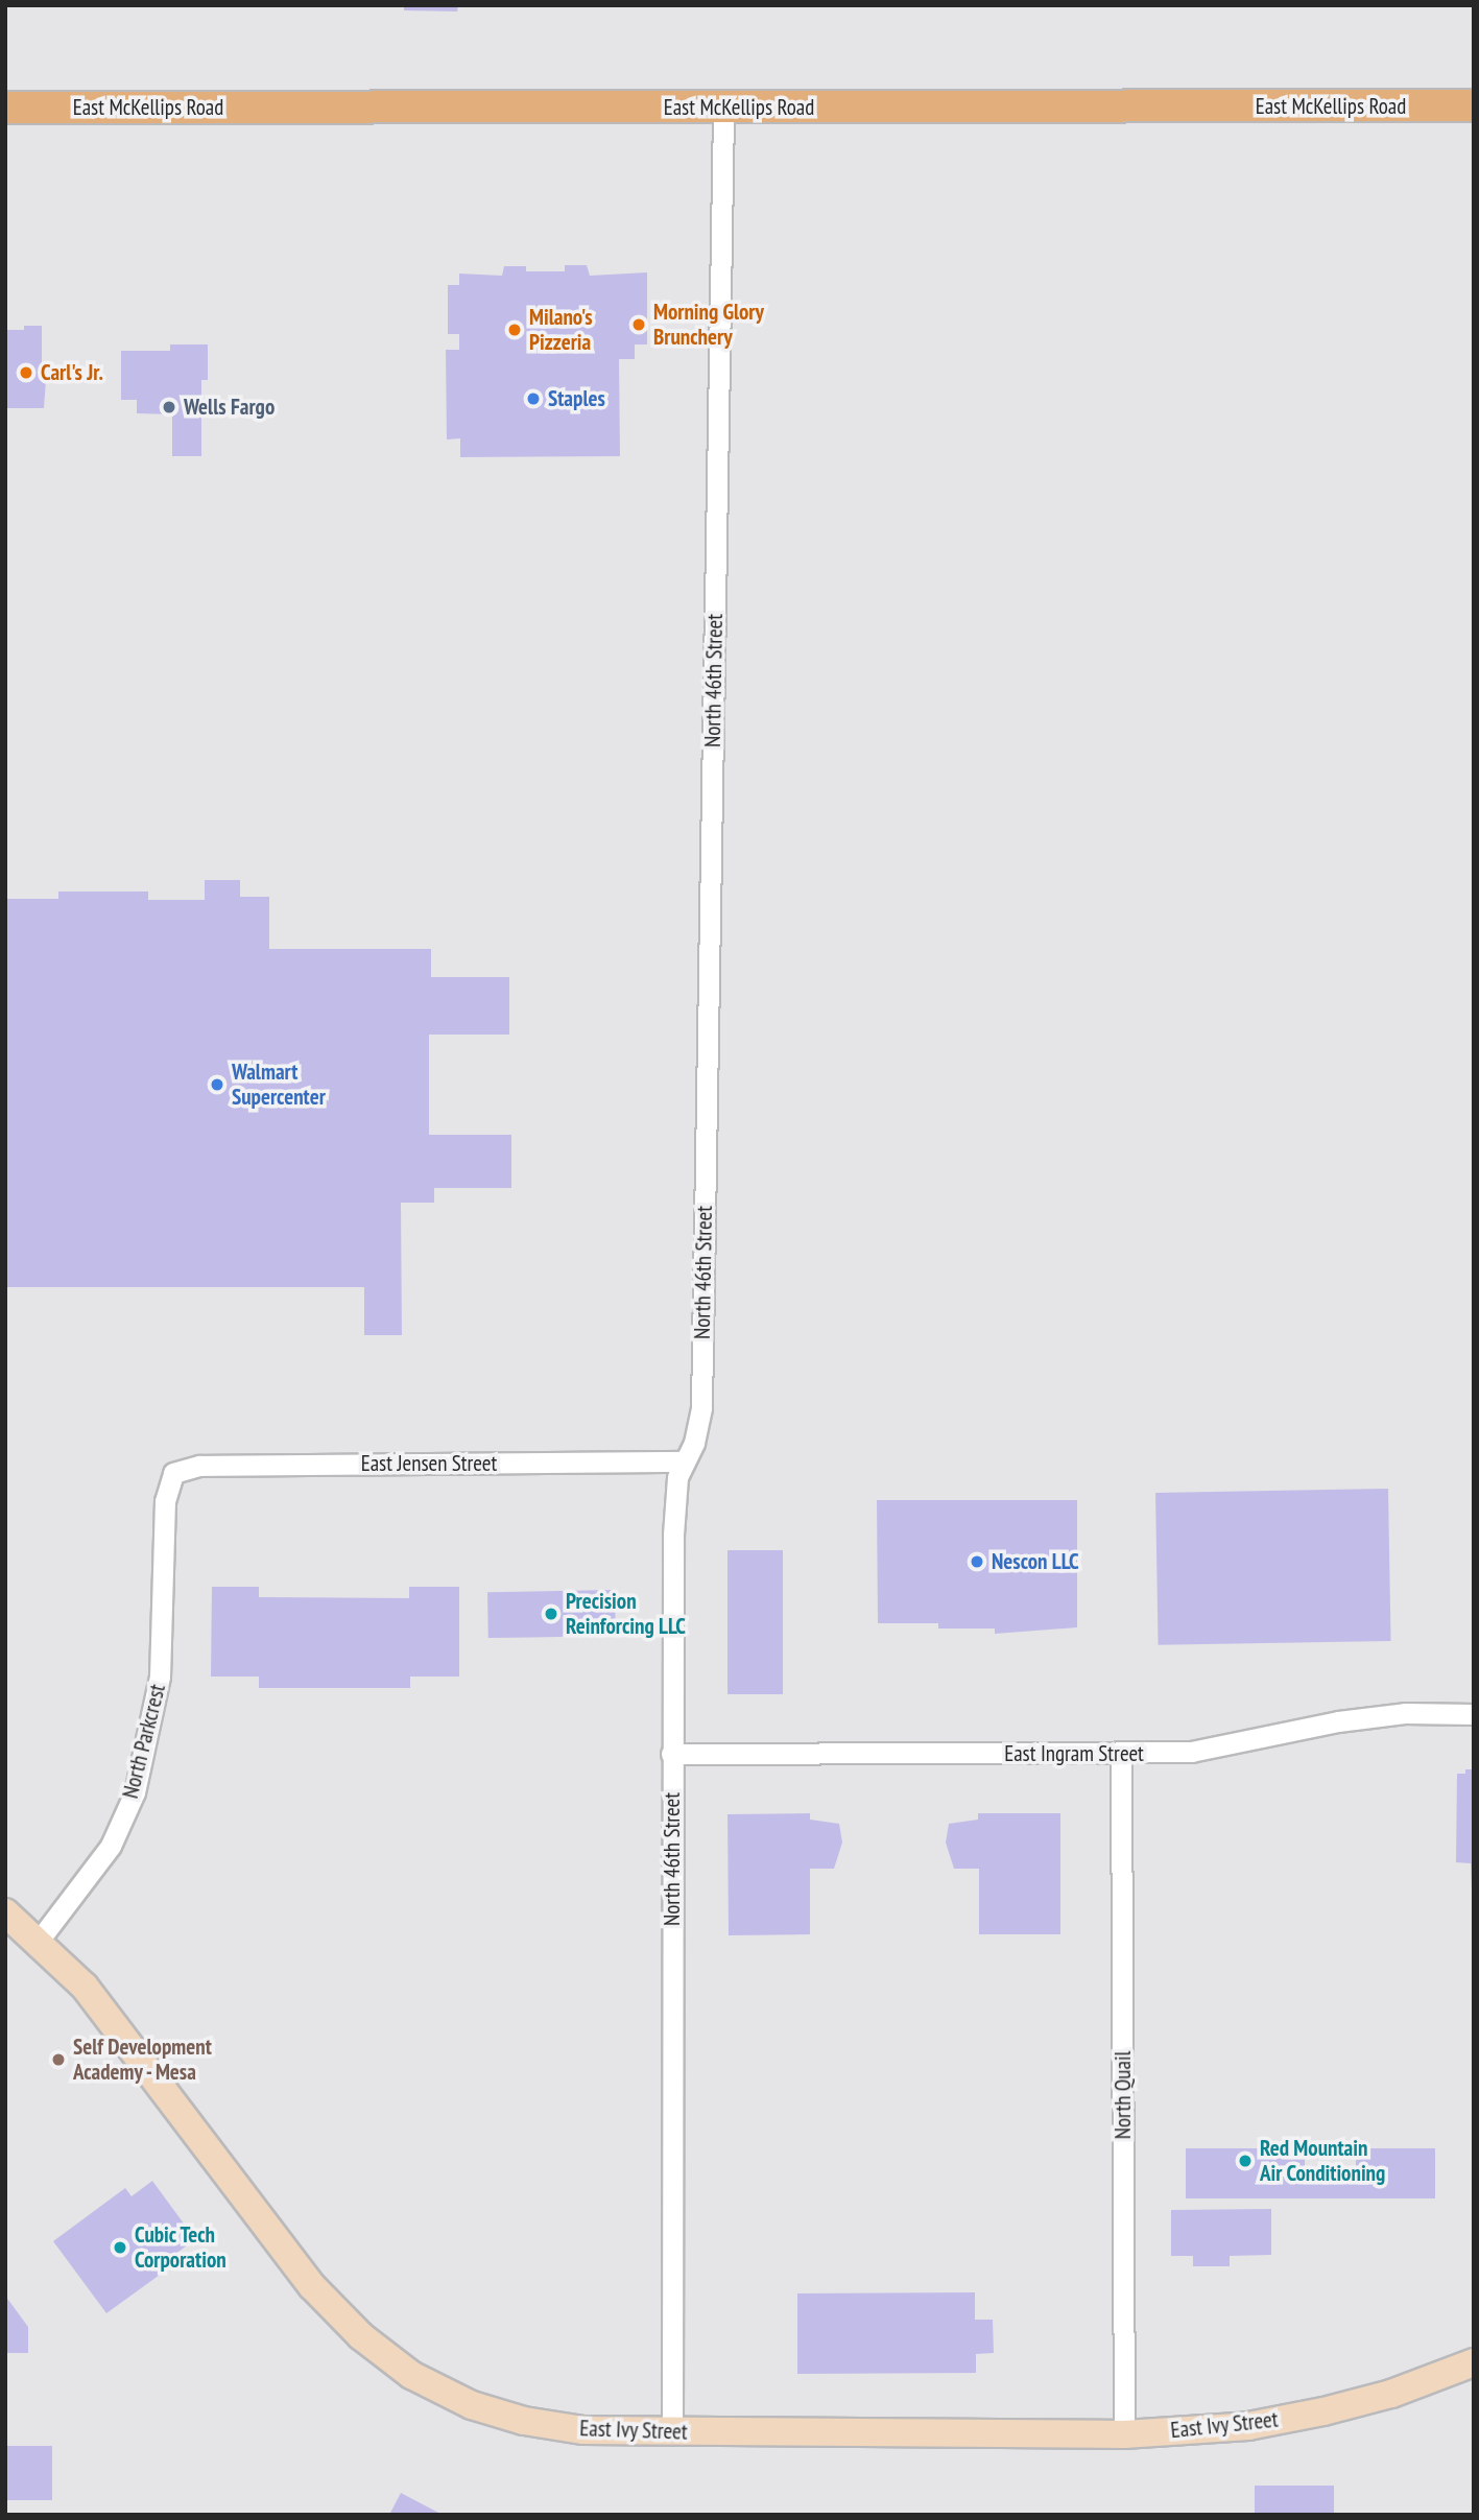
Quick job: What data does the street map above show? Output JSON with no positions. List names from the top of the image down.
{
  "streets": {
    "main road": ["East McKellips Road"],
    "street": [
      "North 46th Street",
      "East Jensen Street",
      "North Parkcrest",
      "East Ingram Street",
      "North Quail",
      "East Ivy Street"
    ]
  },
  "crossings": [
    ["East McKellips Road", "North 46th Street"],
    ["North 46th Street", "East Jensen Street"],
    ["North 46th Street", "East Ingram Street"],
    ["North 46th Street", "East Ivy Street"],
    ["East Jensen Street", "North Parkcrest"],
    ["North Parkcrest", "East Ivy Street"],
    ["East Ingram Street", "North Quail"],
    ["North Quail", "East Ivy Street"]
  ],
  "places": [
    "Morning Glory Brunchery",
    "Milano's Pizzeria",
    "Carl's Jr.",
    "Staples",
    "Wells Fargo",
    "Walmart Supercenter",
    "Nescon LLC",
    "Precision Reinforcing LLC",
    "Self Development Academy - Mesa",
    "Red Mountain Air Conditioning",
    "Cubic Tech Corporation"
  ]
}
